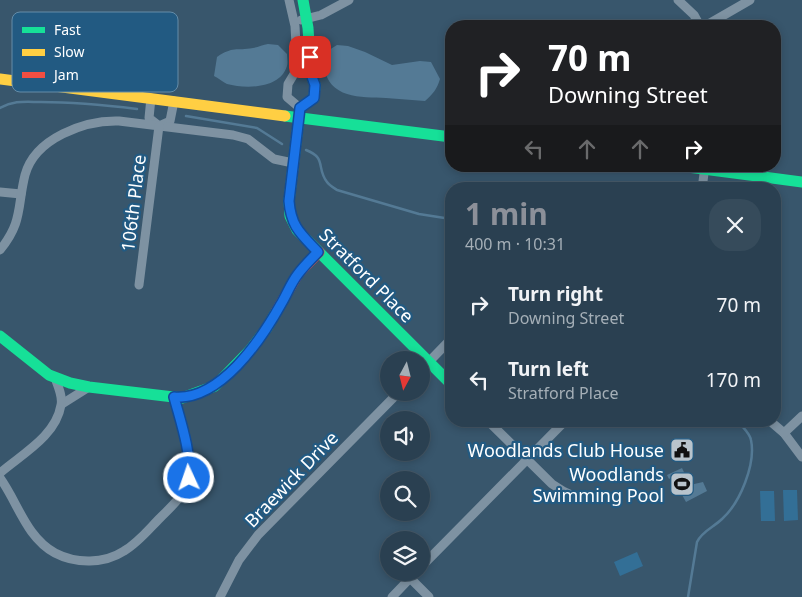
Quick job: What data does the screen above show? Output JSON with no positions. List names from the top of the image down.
{
  "streets": {
    "street": ["106th Place", "Stratford Place", "Braewick Drive"]
  },
  "places": {
    "public building": ["Woodlands Club House"],
    "sports": ["Woodlands Swimming Pool"]
  },
  "legend": ["Fast", "Slow", "Jam"],
  "north": "bottom",
  "page": {
    "turn": ["70 m", "Downing Street"],
    "heading": ["1 min", "400 m · 10:31"],
    "list": [
      {
        "name": "Turn right",
        "note": "Downing Street",
        "value": "70 m"
      },
      {
        "name": "Turn left",
        "note": "Stratford Place",
        "value": "170 m"
      }
    ]
  }
}
